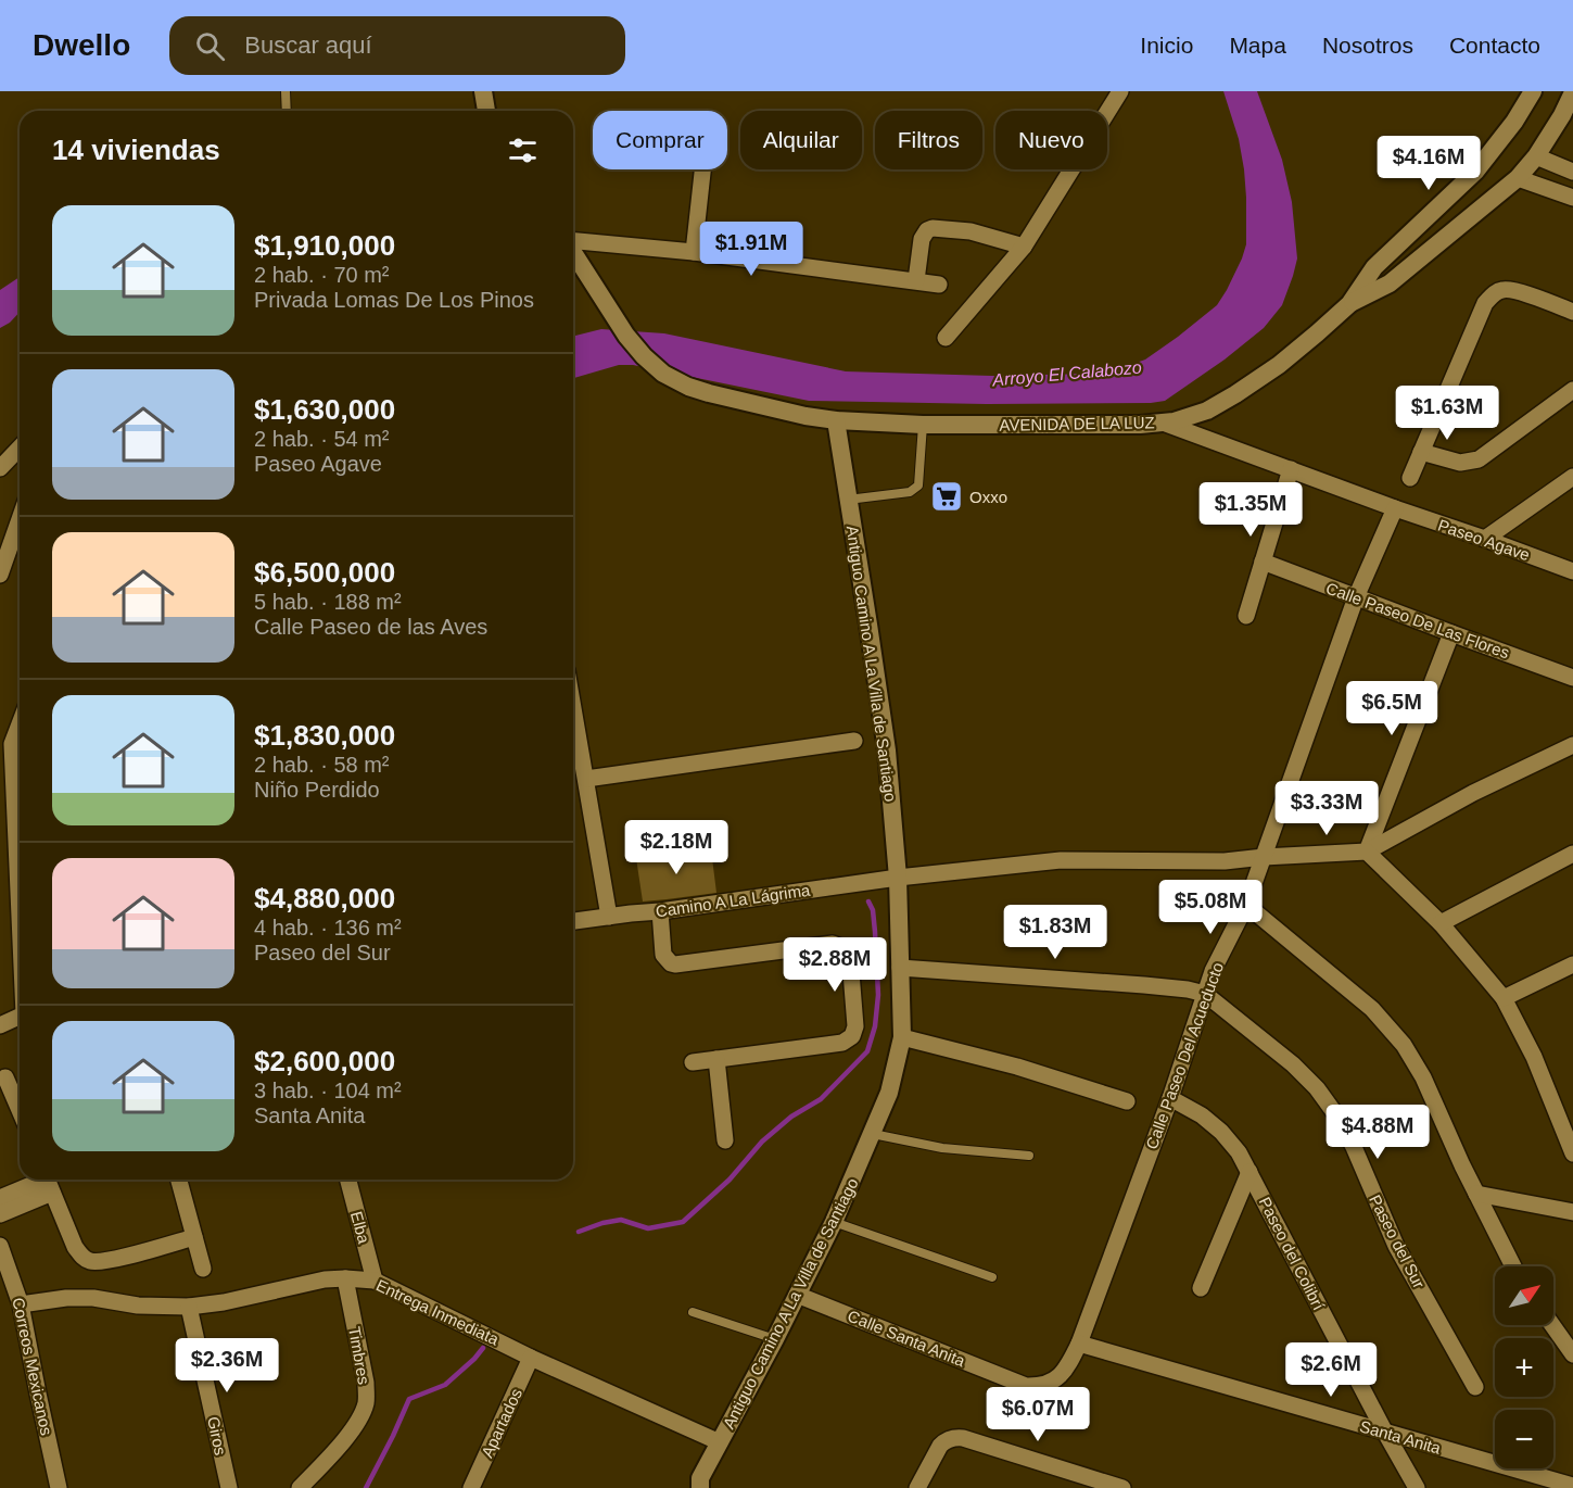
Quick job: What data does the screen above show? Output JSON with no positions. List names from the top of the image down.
{
  "streets": {
    "street": [
      "AVENIDA DE LA LUZ",
      "Paseo Agave",
      "Calle Paseo De Las Flores",
      "Antiguo Camino A La Villa de Santiago",
      "Camino A La Lágrima",
      "Calle Paseo Del Acueducto",
      "Elba",
      "Paseo del Sur",
      "Paseo del Colibrí",
      "Entrega Inmediata",
      "Calle Santa Anita",
      "Timbres",
      "Correos Mexicanos",
      "Apartados",
      "Giros",
      "Santa Anita"
    ]
  },
  "crossings": [
    ["AVENIDA DE LA LUZ", "Paseo Agave"],
    ["AVENIDA DE LA LUZ", "Antiguo Camino A La Villa de Santiago"],
    ["Paseo Agave", "Calle Paseo Del Acueducto"],
    ["Calle Paseo De Las Flores", "Calle Paseo Del Acueducto"],
    ["Antiguo Camino A La Villa de Santiago", "Camino A La Lágrima"],
    ["Antiguo Camino A La Villa de Santiago", "Entrega Inmediata"],
    ["Antiguo Camino A La Villa de Santiago", "Calle Santa Anita"],
    ["Camino A La Lágrima", "Calle Paseo Del Acueducto"],
    ["Calle Paseo Del Acueducto", "Paseo del Sur"],
    ["Calle Paseo Del Acueducto", "Paseo del Colibrí"],
    ["Calle Paseo Del Acueducto", "Calle Santa Anita"],
    ["Calle Paseo Del Acueducto", "Santa Anita"],
    ["Elba", "Entrega Inmediata"],
    ["Paseo del Colibrí", "Santa Anita"],
    ["Entrega Inmediata", "Timbres"],
    ["Entrega Inmediata", "Correos Mexicanos"],
    ["Entrega Inmediata", "Apartados"],
    ["Entrega Inmediata", "Giros"]
  ],
  "water": ["Arroyo El Calabozo"],
  "places": {
    "supermarket": ["Oxxo"]
  },
  "north": "top right",
  "page": {
    "header": "Dwello",
    "search": "Buscar aquí",
    "nav": [
      "Inicio",
      "Mapa",
      "Nosotros",
      "Contacto"
    ],
    "chip": [
      "Comprar",
      "Alquilar",
      "Filtros",
      "Nuevo"
    ],
    "heading": "14 viviendas",
    "price": [
      "$4.16M",
      "$1.91M",
      "$1.63M",
      "$1.35M",
      "$6.5M",
      "$3.33M",
      "$2.18M",
      "$5.08M",
      "$1.83M",
      "$2.88M",
      "$4.88M",
      "$2.36M",
      "$2.6M",
      "$6.07M"
    ],
    "list": [
      {
        "name": "$1,910,000",
        "note": "2 hab. · 70 m² · Privada Lomas De Los Pinos"
      },
      {
        "name": "$1,630,000",
        "note": "2 hab. · 54 m² · Paseo Agave"
      },
      {
        "name": "$6,500,000",
        "note": "5 hab. · 188 m² · Calle Paseo de las Aves"
      },
      {
        "name": "$1,830,000",
        "note": "2 hab. · 58 m² · Niño Perdido"
      },
      {
        "name": "$4,880,000",
        "note": "4 hab. · 136 m² · Paseo del Sur"
      },
      {
        "name": "$2,600,000",
        "note": "3 hab. · 104 m² · Santa Anita"
      }
    ],
    "map_buttons": ["+", "−"]
  }
}
